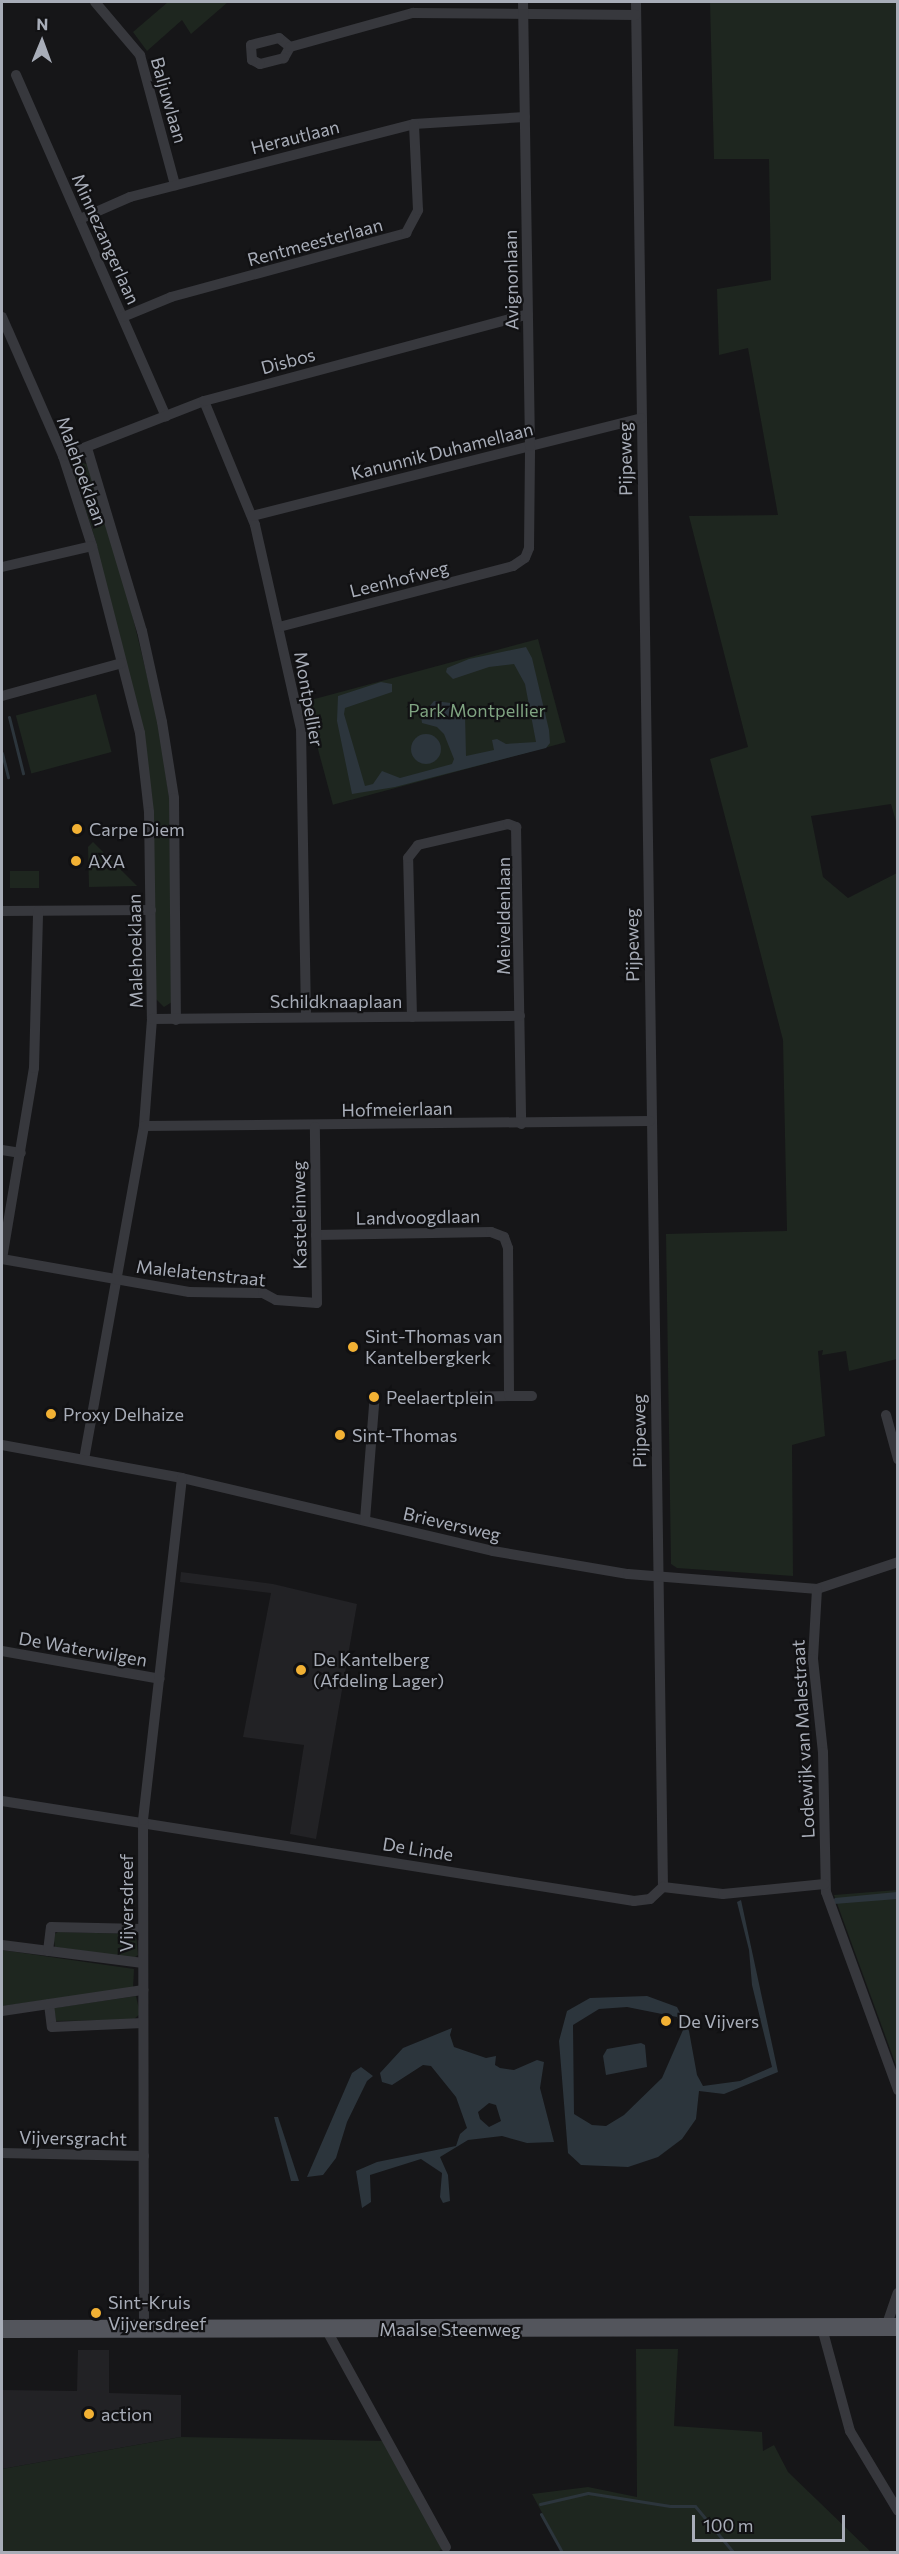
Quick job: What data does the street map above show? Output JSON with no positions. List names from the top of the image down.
{
  "streets": {
    "main road": ["Maalse Steenweg"],
    "street": [
      "Baljuwlaan",
      "Herautlaan",
      "Minnezangerlaan",
      "Rentmeesterlaan",
      "Avignonlaan",
      "Disbos",
      "Kanunnik Duhamellaan",
      "Pijpeweg",
      "Malehoeklaan",
      "Leenhofweg",
      "Montpellier",
      "Meiveldenlaan",
      "Schildknaaplaan",
      "Hofmeierlaan",
      "Kasteleinweg",
      "Landvoogdlaan",
      "Malelatenstraat",
      "Brieversweg",
      "De Waterwilgen",
      "Lodewijk van Malestraat",
      "De Linde",
      "Vijversdreef",
      "Vijversgracht"
    ]
  },
  "crossings": [
    ["Baljuwlaan", "Herautlaan"],
    ["Herautlaan", "Minnezangerlaan"],
    ["Herautlaan", "Rentmeesterlaan"],
    ["Herautlaan", "Avignonlaan"],
    ["Minnezangerlaan", "Rentmeesterlaan"],
    ["Minnezangerlaan", "Disbos"],
    ["Avignonlaan", "Disbos"],
    ["Avignonlaan", "Kanunnik Duhamellaan"],
    ["Avignonlaan", "Leenhofweg"],
    ["Disbos", "Malehoeklaan"],
    ["Disbos", "Montpellier"],
    ["Kanunnik Duhamellaan", "Pijpeweg"],
    ["Kanunnik Duhamellaan", "Montpellier"],
    ["Pijpeweg", "Hofmeierlaan"],
    ["Pijpeweg", "Brieversweg"],
    ["Pijpeweg", "De Linde"],
    ["Malehoeklaan", "Schildknaaplaan"],
    ["Malehoeklaan", "Hofmeierlaan"],
    ["Malehoeklaan", "Malelatenstraat"],
    ["Malehoeklaan", "Brieversweg"],
    ["Leenhofweg", "Montpellier"],
    ["Montpellier", "Schildknaaplaan"],
    ["Meiveldenlaan", "Schildknaaplaan"],
    ["Meiveldenlaan", "Hofmeierlaan"],
    ["Hofmeierlaan", "Kasteleinweg"],
    ["Kasteleinweg", "Landvoogdlaan"],
    ["Kasteleinweg", "Malelatenstraat"],
    ["Brieversweg", "Lodewijk van Malestraat"],
    ["Brieversweg", "Vijversdreef"],
    ["De Waterwilgen", "Vijversdreef"],
    ["De Linde", "Vijversdreef"],
    ["Vijversdreef", "Vijversgracht"],
    ["Vijversdreef", "Maalse Steenweg"]
  ],
  "parks": ["Park Montpellier"],
  "places": [
    "Carpe Diem",
    "AXA",
    "Sint-Thomas van Kantelbergkerk",
    "Peelaertplein",
    "Proxy Delhaize",
    "Sint-Thomas",
    "De Kantelberg (Afdeling Lager)",
    "De Vijvers",
    "Sint-Kruis Vijversdreef",
    "action"
  ],
  "scale_bar": "100 m",
  "north": "top"
}
